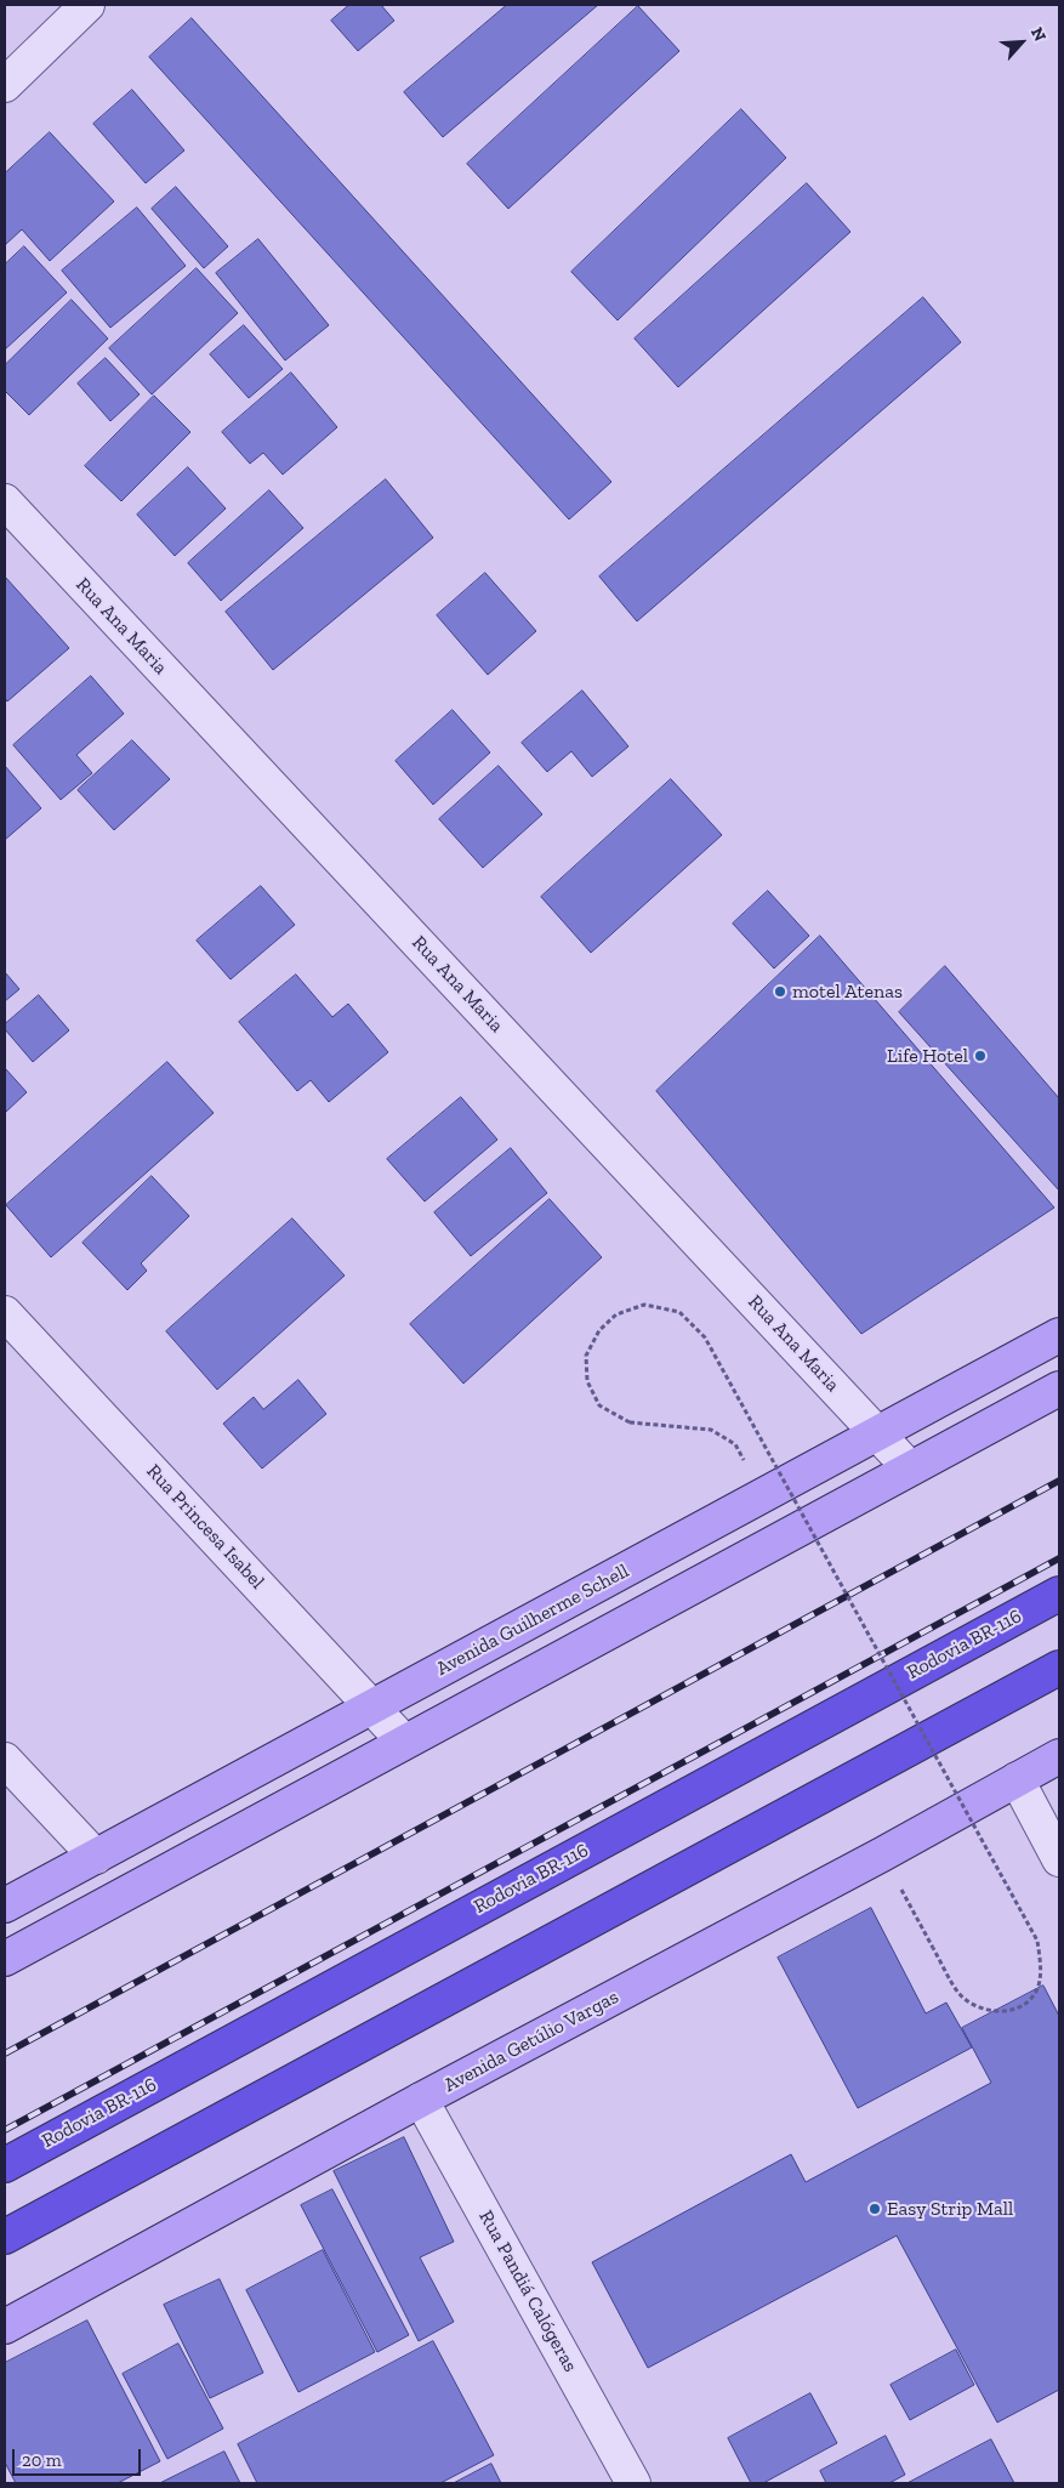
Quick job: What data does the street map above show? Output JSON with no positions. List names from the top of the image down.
{
  "streets": {
    "highway": ["Rodovia BR-116"],
    "main road": ["Avenida Guilherme Schell", "Avenida Getúlio Vargas"],
    "street": ["Rua Ana Maria", "Rua Princesa Isabel", "Rua Pandiá Calógeras"]
  },
  "crossings": [
    ["Rua Ana Maria", "Avenida Guilherme Schell"],
    ["Rua Princesa Isabel", "Avenida Guilherme Schell"],
    ["Avenida Getúlio Vargas", "Rua Pandiá Calógeras"]
  ],
  "places": ["motel Atenas", "Life Hotel", "Easy Strip Mall"],
  "scale_bar": "20 m",
  "north": "top right"
}
